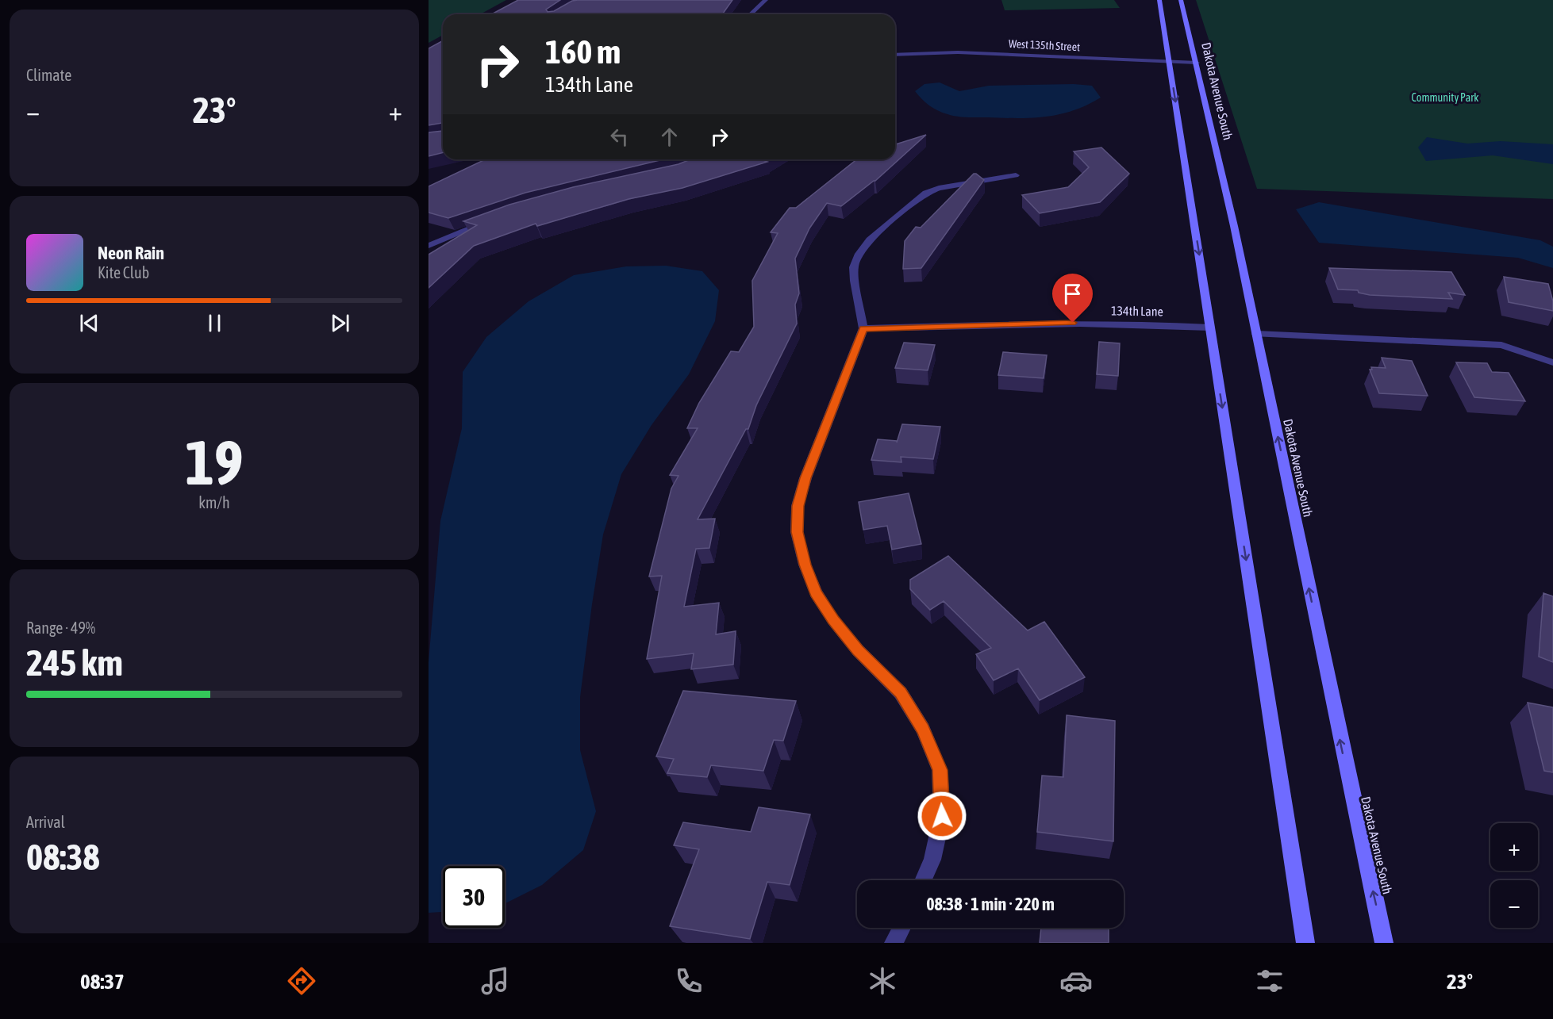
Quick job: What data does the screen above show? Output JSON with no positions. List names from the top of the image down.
{
  "streets": {
    "main road": ["Dakota Avenue South"],
    "street": ["West 135th Street", "134th Lane"]
  },
  "crossings": [
    ["West 135th Street", "Dakota Avenue South"]
  ],
  "parks": ["Community Park"],
  "page": {
    "tile": [
      "Climate",
      ["19", "km/h"],
      ["Range · 49%", "245 km"],
      ["Arrival", "08:38"]
    ],
    "turn": ["160 m", "134th Lane"],
    "heat": ["−", "23°", "+"],
    "song": ["Neon Rain", "Kite Club"],
    "map_buttons": ["+", "−"],
    "limit": "30",
    "trip": "08:38 · 1 min · 220 m",
    "tabs": ["08:37", "23°"]
  }
}
